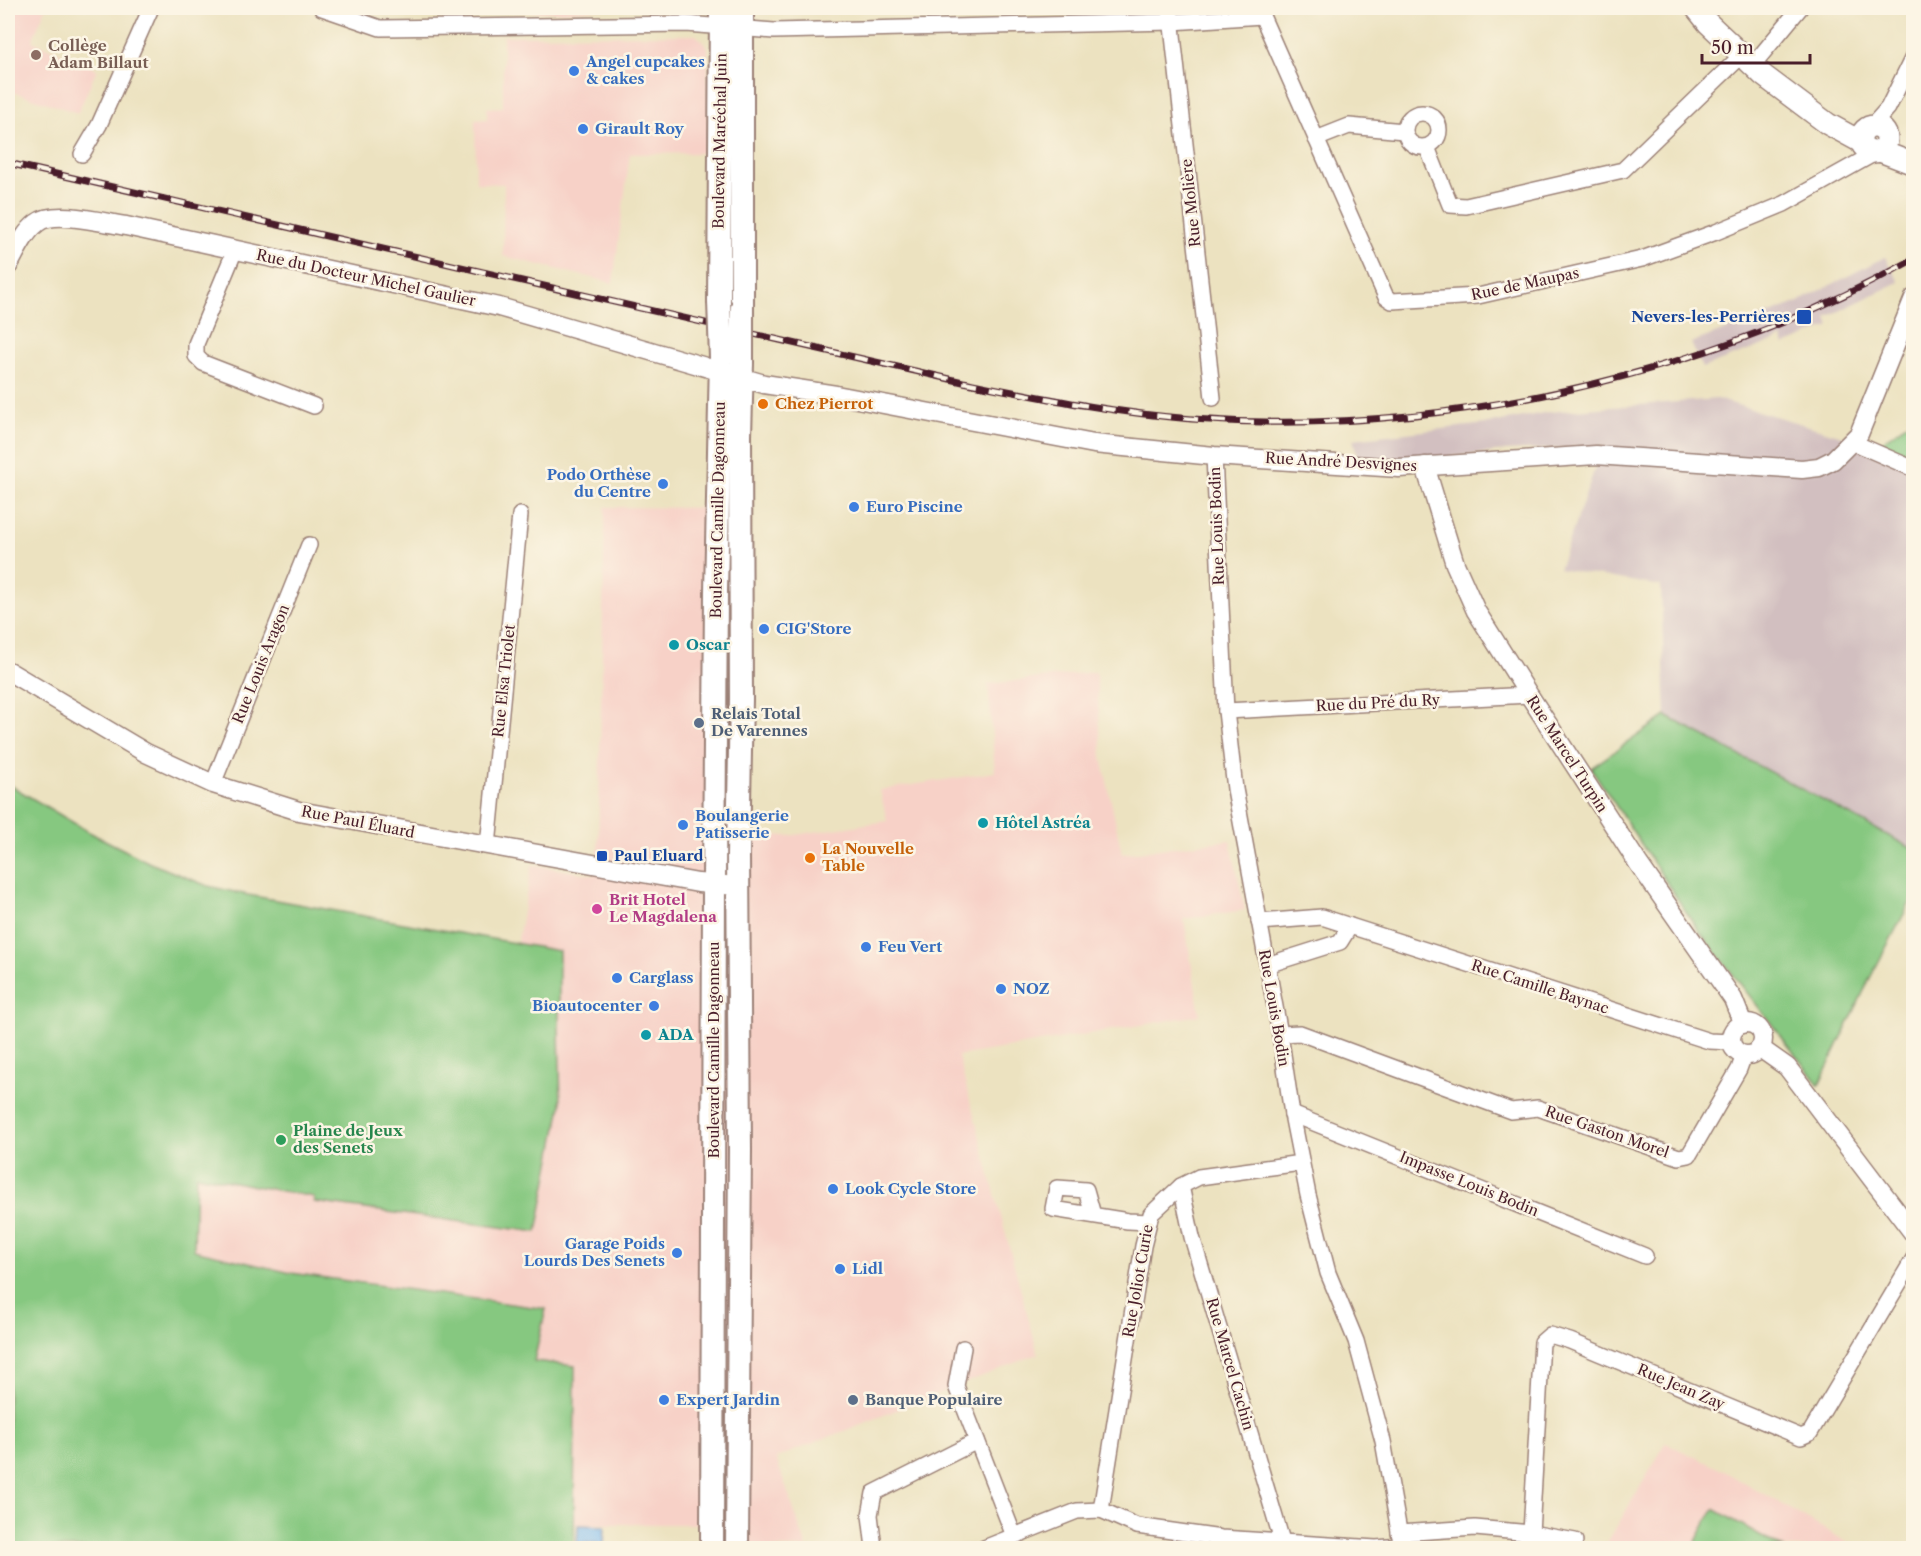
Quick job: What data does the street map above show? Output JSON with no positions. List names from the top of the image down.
{
  "streets": {
    "main road": ["Boulevard Maréchal Juin", "Boulevard Camille Dagonneau"],
    "street": [
      "Rue Molière",
      "Rue du Docteur Michel Gaulier",
      "Rue de Maupas",
      "Rue André Desvignes",
      "Rue Louis Bodin",
      "Rue Louis Aragon",
      "Rue Elsa Triolet",
      "Rue du Pré du Ry",
      "Rue Marcel Turpin",
      "Rue Paul Éluard",
      "Rue Camille Baynac",
      "Rue Gaston Morel",
      "Impasse Louis Bodin",
      "Rue Joliot Curie",
      "Rue Marcel Cachin",
      "Rue Jean Zay"
    ]
  },
  "crossings": [
    ["Boulevard Maréchal Juin", "Rue du Docteur Michel Gaulier"],
    ["Boulevard Maréchal Juin", "Rue André Desvignes"],
    ["Boulevard Maréchal Juin", "Boulevard Camille Dagonneau"],
    ["Rue du Docteur Michel Gaulier", "Rue André Desvignes"],
    ["Rue du Docteur Michel Gaulier", "Boulevard Camille Dagonneau"],
    ["Rue André Desvignes", "Boulevard Camille Dagonneau"],
    ["Rue André Desvignes", "Rue Louis Bodin"],
    ["Rue André Desvignes", "Rue Marcel Turpin"],
    ["Boulevard Camille Dagonneau", "Rue Paul Éluard"],
    ["Rue Louis Bodin", "Rue du Pré du Ry"],
    ["Rue Louis Bodin", "Rue Camille Baynac"],
    ["Rue Louis Bodin", "Rue Gaston Morel"],
    ["Rue Louis Bodin", "Impasse Louis Bodin"],
    ["Rue Louis Bodin", "Rue Joliot Curie"],
    ["Rue Louis Aragon", "Rue Paul Éluard"],
    ["Rue Elsa Triolet", "Rue Paul Éluard"],
    ["Rue du Pré du Ry", "Rue Marcel Turpin"],
    ["Rue Marcel Turpin", "Rue Camille Baynac"],
    ["Rue Marcel Turpin", "Rue Gaston Morel"],
    ["Rue Camille Baynac", "Rue Gaston Morel"],
    ["Rue Joliot Curie", "Rue Marcel Cachin"]
  ],
  "places": {
    "other": [
      "Collège Adam Billaut",
      "Angel cupcakes & cakes",
      "Girault Roy",
      "Chez Pierrot",
      "Podo Orthèse du Centre",
      "Euro Piscine",
      "CIG'Store",
      "Oscar",
      "Relais Total De Varennes",
      "Hôtel Astréa",
      "Boulangerie Patisserie",
      "La Nouvelle Table",
      "Brit Hotel Le Magdalena",
      "Feu Vert",
      "Carglass",
      "NOZ",
      "Bioautocenter",
      "ADA",
      "Plaine de Jeux des Senets",
      "Look Cycle Store",
      "Garage Poids Lourds Des Senets",
      "Lidl",
      "Expert Jardin",
      "Banque Populaire"
    ],
    "transit": ["Nevers-les-Perrières", "Paul Eluard"]
  },
  "scale_bar": "50 m"
}
